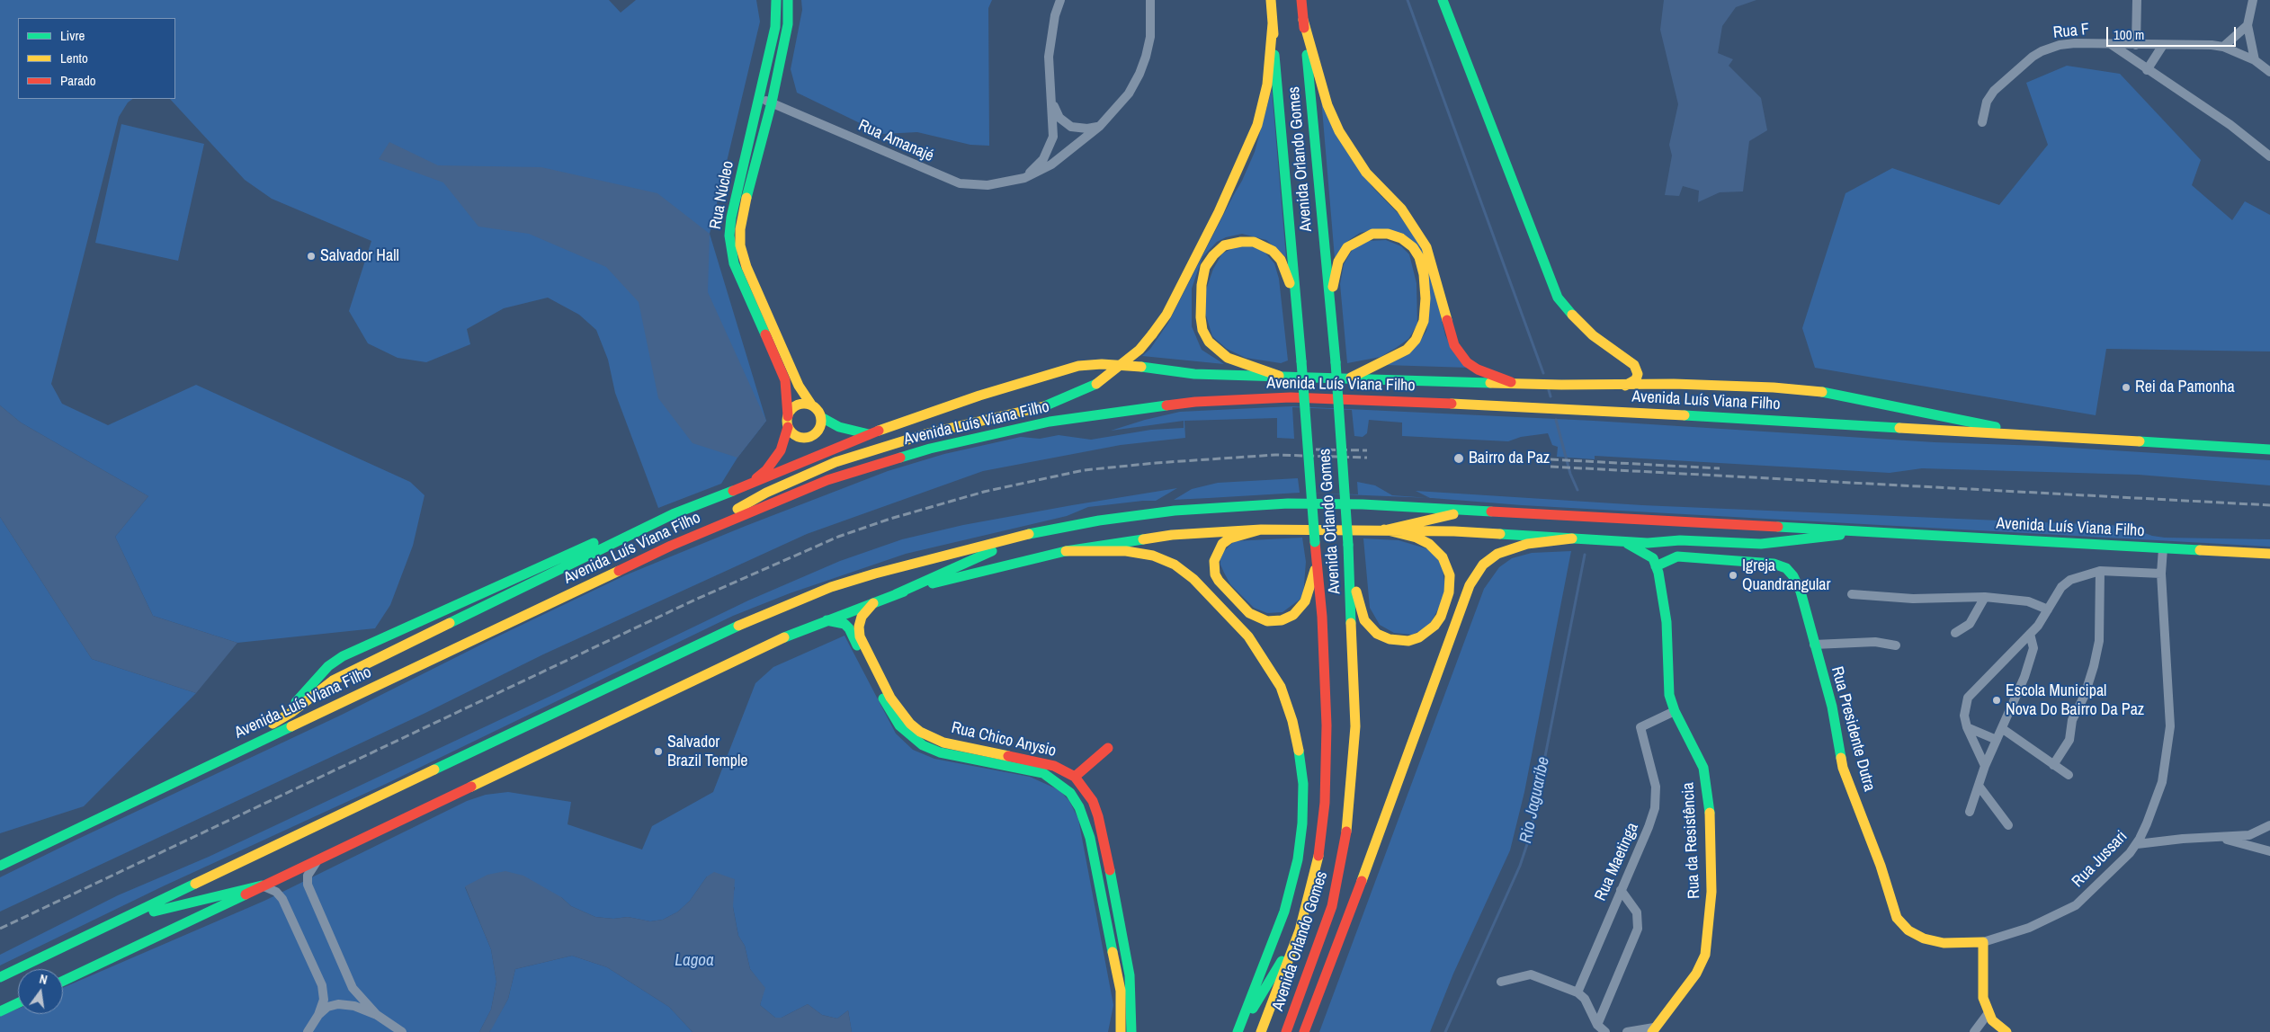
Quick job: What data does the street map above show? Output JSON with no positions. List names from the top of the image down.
{
  "streets": {
    "main road": [
      "Avenida Orlando Gomes",
      "Rua Núcleo",
      "Avenida Luís Viana Filho",
      "Rua Presidente Dutra",
      "Rua Chico Anysio",
      "Rua da Resistência"
    ],
    "street": [
      "Rua F",
      "Rua Amanajé",
      "Rua Jussari",
      "Rua Maetinga"
    ]
  },
  "crossings": [
    ["Rua Amanajé", "Rua Núcleo"],
    ["Avenida Luís Viana Filho", "Rua Chico Anysio"],
    ["Avenida Luís Viana Filho", "Rua Jussari"],
    ["Rua Presidente Dutra", "Rua da Resistência"],
    ["Rua Presidente Dutra", "Rua Jussari"],
    ["Rua da Resistência", "Rua Maetinga"]
  ],
  "water": ["Rio Jaguaribe", "Lagoa"],
  "places": [
    "Salvador Hall",
    "Rei da Pamonha",
    "Bairro da Paz",
    "Igreja Quandrangular",
    "Escola Municipal Nova Do Bairro Da Paz",
    "Salvador Brazil Temple"
  ],
  "legend": ["Livre", "Lento", "Parado"],
  "scale_bar": "100 m",
  "north": "top"
}
